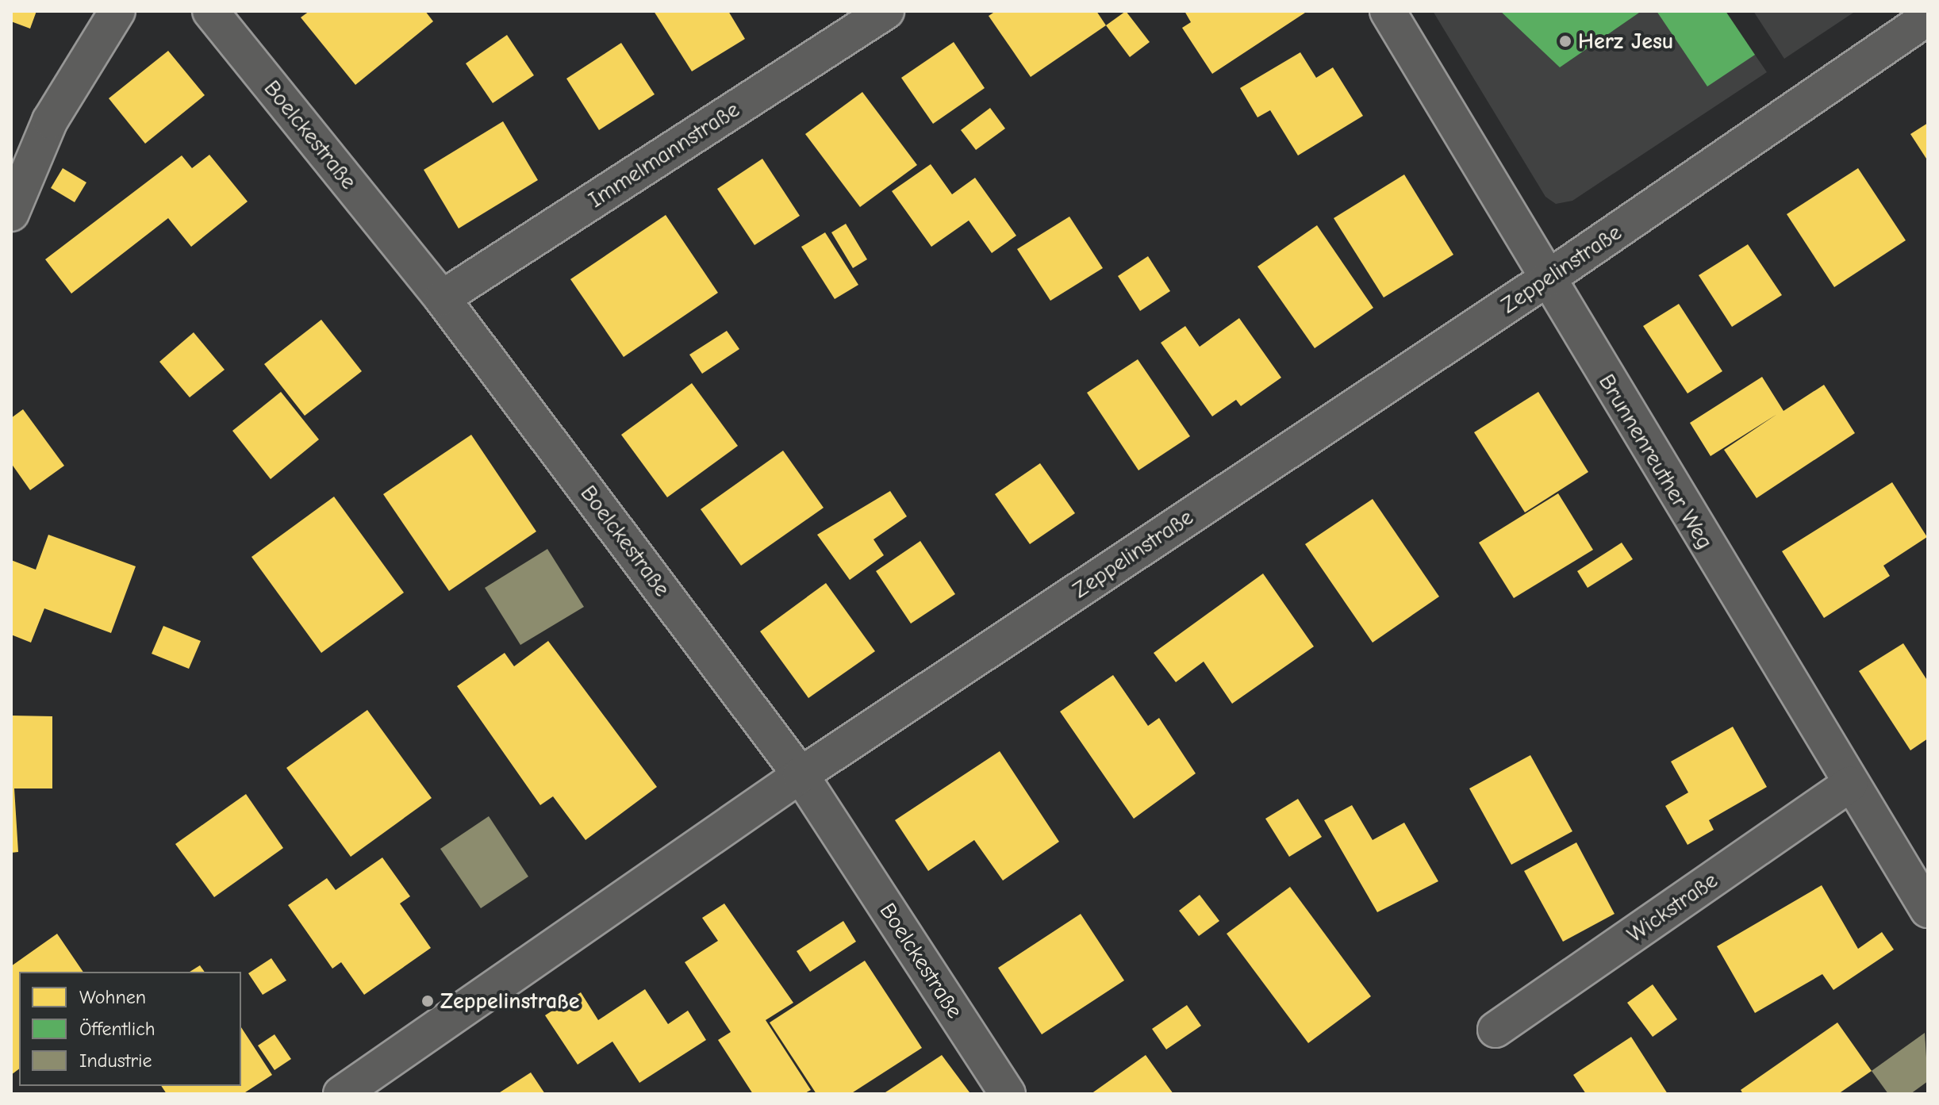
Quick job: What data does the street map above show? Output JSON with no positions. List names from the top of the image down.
{
  "streets": {
    "street": [
      "Boelckestraße",
      "Immelmannstraße",
      "Zeppelinstraße",
      "Brunnenreuther Weg",
      "Wickstraße"
    ]
  },
  "crossings": [
    ["Boelckestraße", "Immelmannstraße"],
    ["Boelckestraße", "Zeppelinstraße"],
    ["Zeppelinstraße", "Brunnenreuther Weg"],
    ["Brunnenreuther Weg", "Wickstraße"]
  ],
  "places": ["Herz Jesu", "Zeppelinstraße"],
  "legend": ["Wohnen", "Öffentlich", "Industrie"]
}
